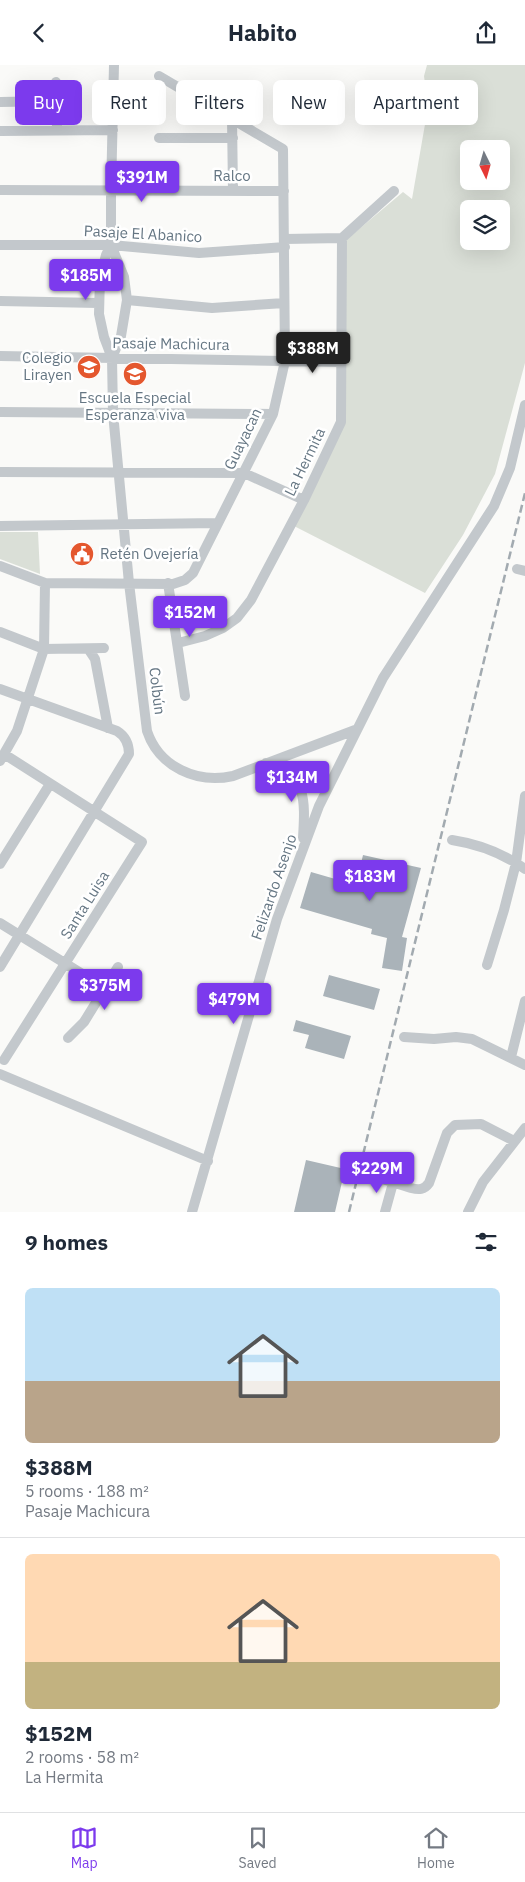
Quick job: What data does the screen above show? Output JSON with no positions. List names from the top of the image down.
{
  "streets": {
    "street": [
      "Ralco",
      "Pasaje El Abanico",
      "Pasaje Machicura",
      "Guayacan",
      "La Hermita",
      "Colbún",
      "Felizardo Asenjo",
      "Santa Luisa"
    ]
  },
  "crossings": [
    ["Ralco", "Guayacan"],
    ["Ralco", "Colbún"],
    ["Pasaje El Abanico", "Guayacan"],
    ["Pasaje El Abanico", "Colbún"],
    ["Pasaje Machicura", "Guayacan"],
    ["Pasaje Machicura", "La Hermita"],
    ["Pasaje Machicura", "Colbún"],
    ["Guayacan", "Colbún"],
    ["Colbún", "Felizardo Asenjo"]
  ],
  "places": {
    "school or university": ["Colegio Lirayen", "Escuela Especial Esperanza viva"],
    "public building": ["Retén Ovejería"]
  },
  "north": "bottom",
  "page": {
    "header": "Habito",
    "chip": [
      "Buy",
      "Rent",
      "Filters",
      "New",
      "Apartment"
    ],
    "price": [
      "$391M",
      "$185M",
      "$388M",
      "$152M",
      "$134M",
      "$183M",
      "$375M",
      "$479M",
      "$229M"
    ],
    "heading": "9 homes",
    "list": [
      {
        "name": "$388M",
        "note": "5 rooms · 188 m² · Pasaje Machicura"
      },
      {
        "name": "$152M",
        "note": "2 rooms · 58 m² · La Hermita"
      }
    ],
    "tabs": ["Map", "Saved", "Home"]
  }
}
